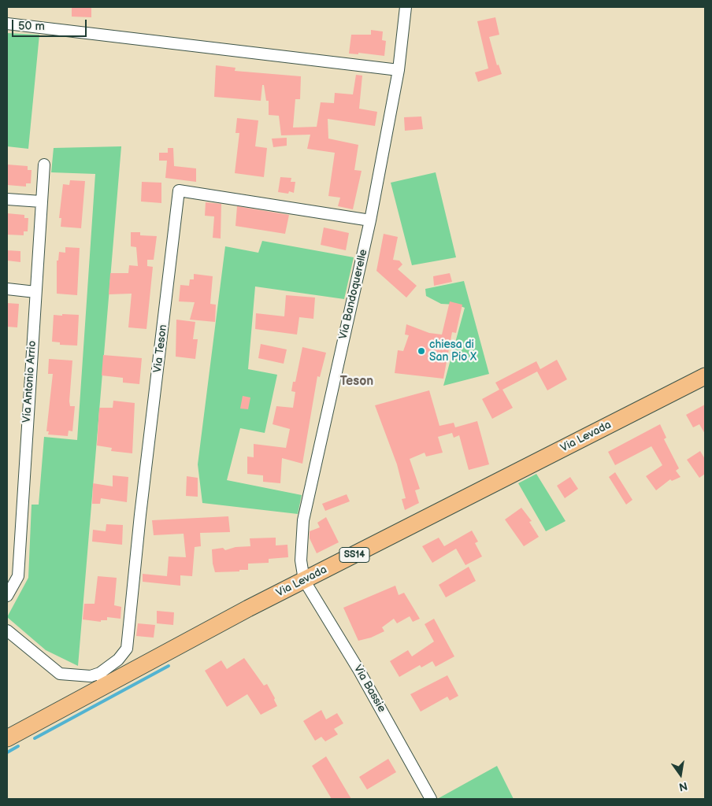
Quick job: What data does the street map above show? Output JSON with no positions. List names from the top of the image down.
{
  "streets": {
    "main road": ["Via Levada", "SS14"],
    "street": [
      "Via Bandoquerelle",
      "Via Teson",
      "Via Antonio Arrio",
      "Via Bassie"
    ]
  },
  "crossings": [
    ["Via Bandoquerelle", "Via Teson"],
    ["Via Bandoquerelle", "Via Levada"],
    ["Via Bandoquerelle", "Via Bassie"],
    ["Via Teson", "Via Levada"],
    ["Via Levada", "Via Bassie"]
  ],
  "districts": ["Teson"],
  "places": ["chiesa di San Pio X"],
  "scale_bar": "50 m",
  "north": "bottom"
}
